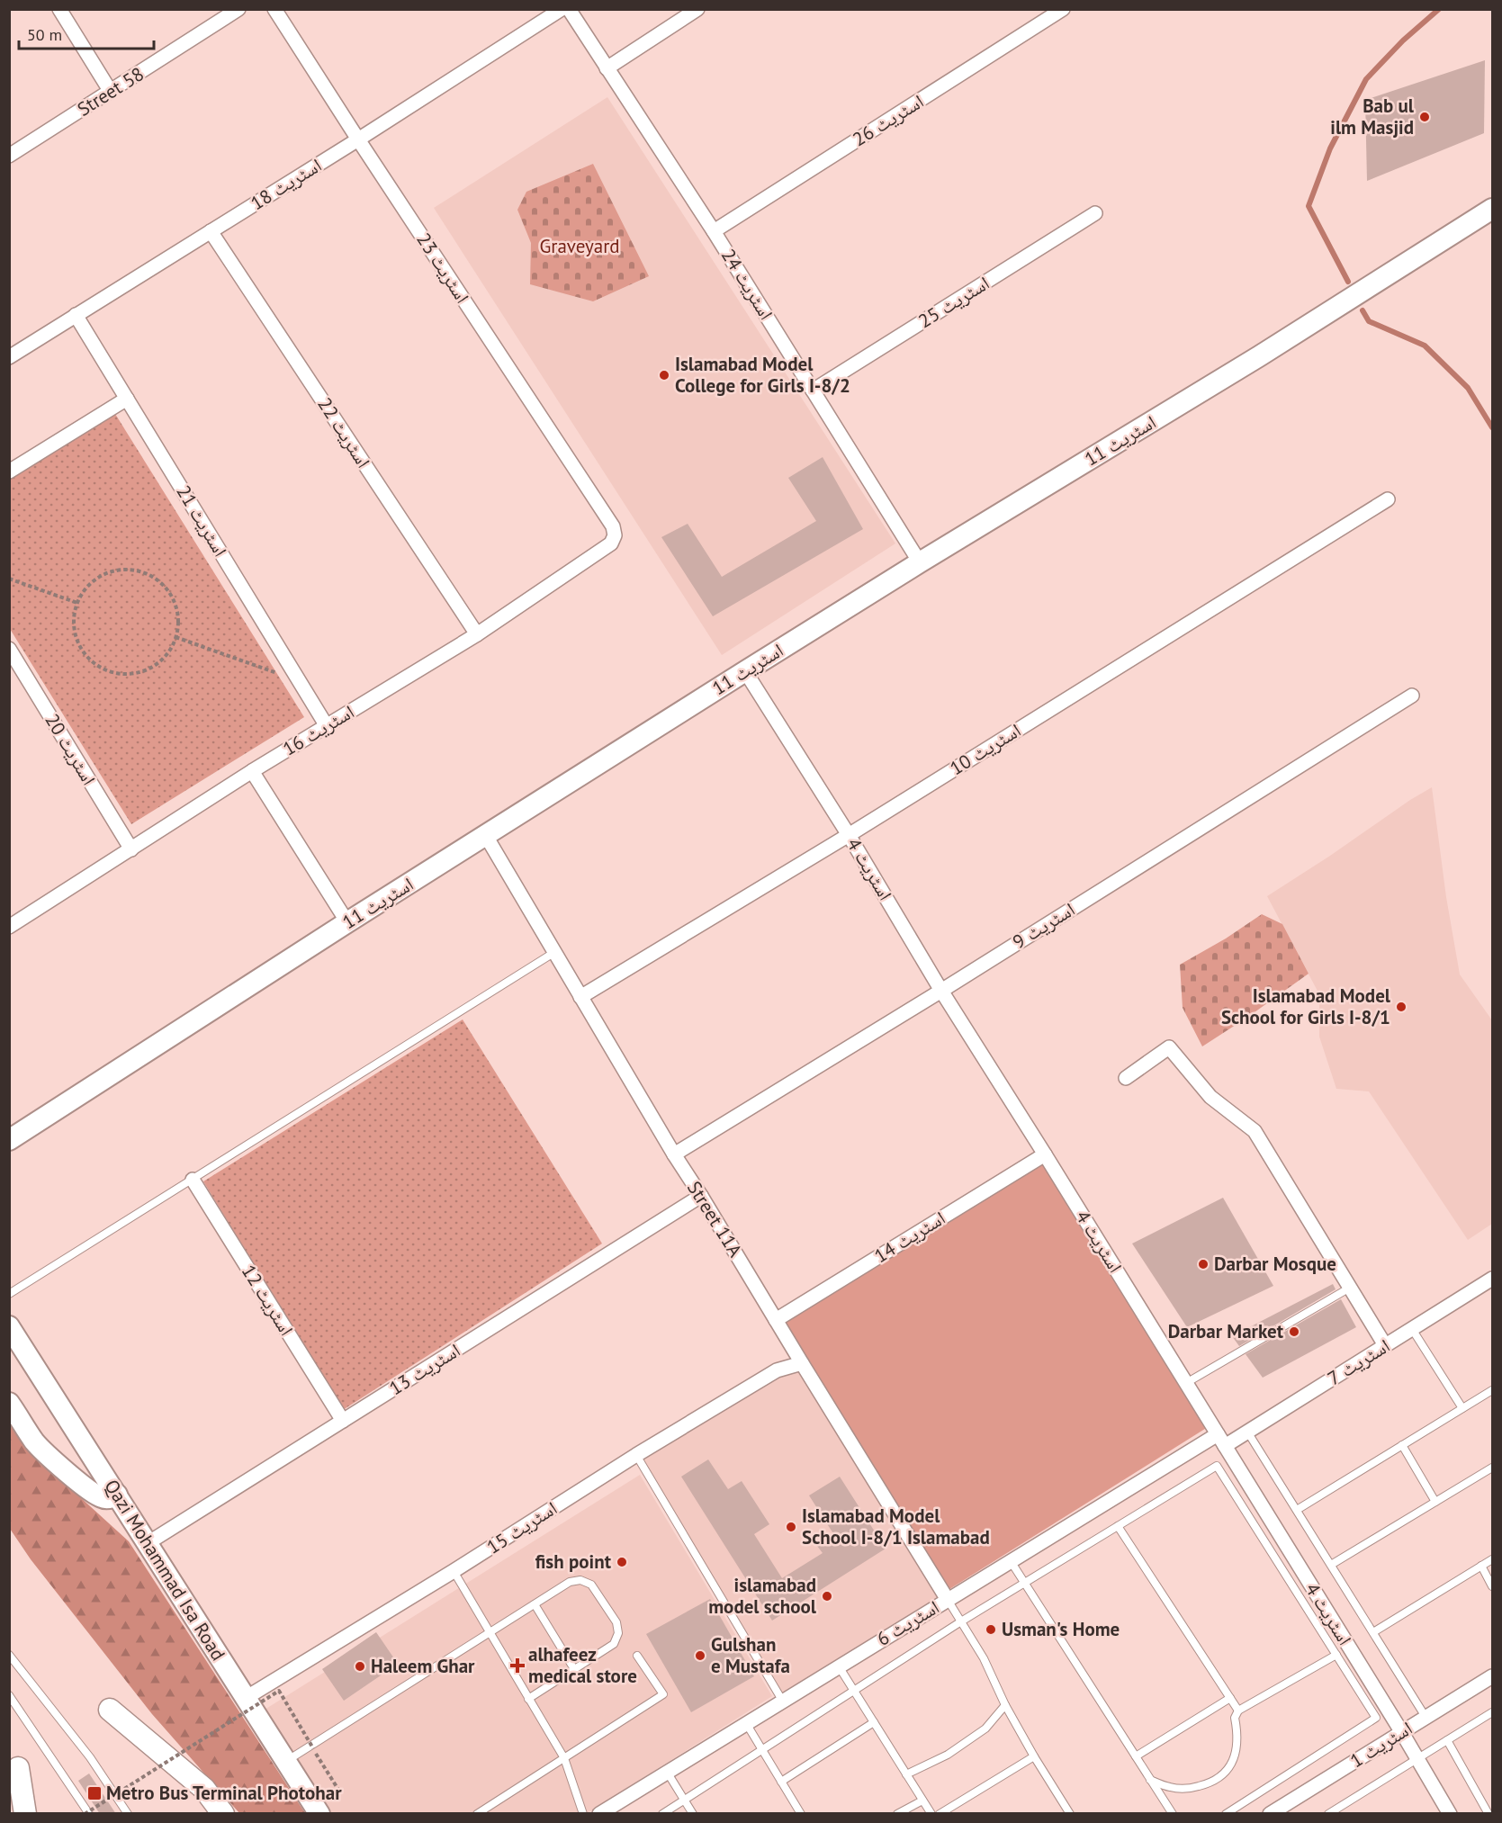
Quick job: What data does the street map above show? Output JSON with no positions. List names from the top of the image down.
{
  "streets": {
    "street": [
      "Street 58",
      "اسٹریٹ 26",
      "اسٹریٹ 18",
      "اسٹریٹ 23",
      "اسٹریٹ 24",
      "اسٹریٹ 25",
      "اسٹریٹ 22",
      "اسٹریٹ 11",
      "اسٹریٹ 21",
      "اسٹریٹ 16",
      "اسٹریٹ 20",
      "اسٹریٹ 10",
      "اسٹریٹ 4",
      "اسٹریٹ 9",
      "Street 11A",
      "اسٹریٹ 14",
      "اسٹریٹ 12",
      "اسٹریٹ 7",
      "اسٹریٹ 13",
      "اسٹریٹ 15",
      "Qazi Mohammad Isa Road",
      "اسٹریٹ 6",
      "اسٹریٹ 1"
    ]
  },
  "crossings": [
    ["اسٹریٹ 26", "اسٹریٹ 24"],
    ["اسٹریٹ 18", "اسٹریٹ 23"],
    ["اسٹریٹ 18", "اسٹریٹ 22"],
    ["اسٹریٹ 18", "اسٹریٹ 21"],
    ["اسٹریٹ 23", "اسٹریٹ 16"],
    ["اسٹریٹ 24", "اسٹریٹ 25"],
    ["اسٹریٹ 24", "اسٹریٹ 11"],
    ["اسٹریٹ 22", "اسٹریٹ 16"],
    ["اسٹریٹ 11", "اسٹریٹ 4"],
    ["اسٹریٹ 11", "Street 11A"],
    ["اسٹریٹ 21", "اسٹریٹ 16"],
    ["اسٹریٹ 16", "اسٹریٹ 20"],
    ["اسٹریٹ 10", "اسٹریٹ 4"],
    ["اسٹریٹ 10", "Street 11A"],
    ["اسٹریٹ 4", "اسٹریٹ 9"],
    ["اسٹریٹ 4", "اسٹریٹ 14"],
    ["اسٹریٹ 4", "اسٹریٹ 7"],
    ["اسٹریٹ 4", "اسٹریٹ 6"],
    ["اسٹریٹ 4", "اسٹریٹ 1"],
    ["اسٹریٹ 9", "Street 11A"],
    ["Street 11A", "اسٹریٹ 14"],
    ["Street 11A", "اسٹریٹ 13"],
    ["Street 11A", "اسٹریٹ 15"],
    ["Street 11A", "اسٹریٹ 6"],
    ["اسٹریٹ 12", "اسٹریٹ 13"],
    ["اسٹریٹ 13", "Qazi Mohammad Isa Road"],
    ["اسٹریٹ 15", "Qazi Mohammad Isa Road"]
  ],
  "parks": ["Graveyard"],
  "places": {
    "other": [
      "Bab ul ilm Masjid",
      "Islamabad Model College for Girls I-8/2",
      "Islamabad Model School for Girls I-8/1",
      "Darbar Mosque",
      "Darbar Market",
      "Islamabad Model School I-8/1 Islamabad",
      "fish point",
      "islamabad model school",
      "Usman's Home",
      "Gulshan e Mustafa",
      "Haleem Ghar"
    ],
    "health": ["alhafeez medical store"],
    "transit": ["Metro Bus Terminal Photohar"]
  },
  "scale_bar": "50 m"
}
